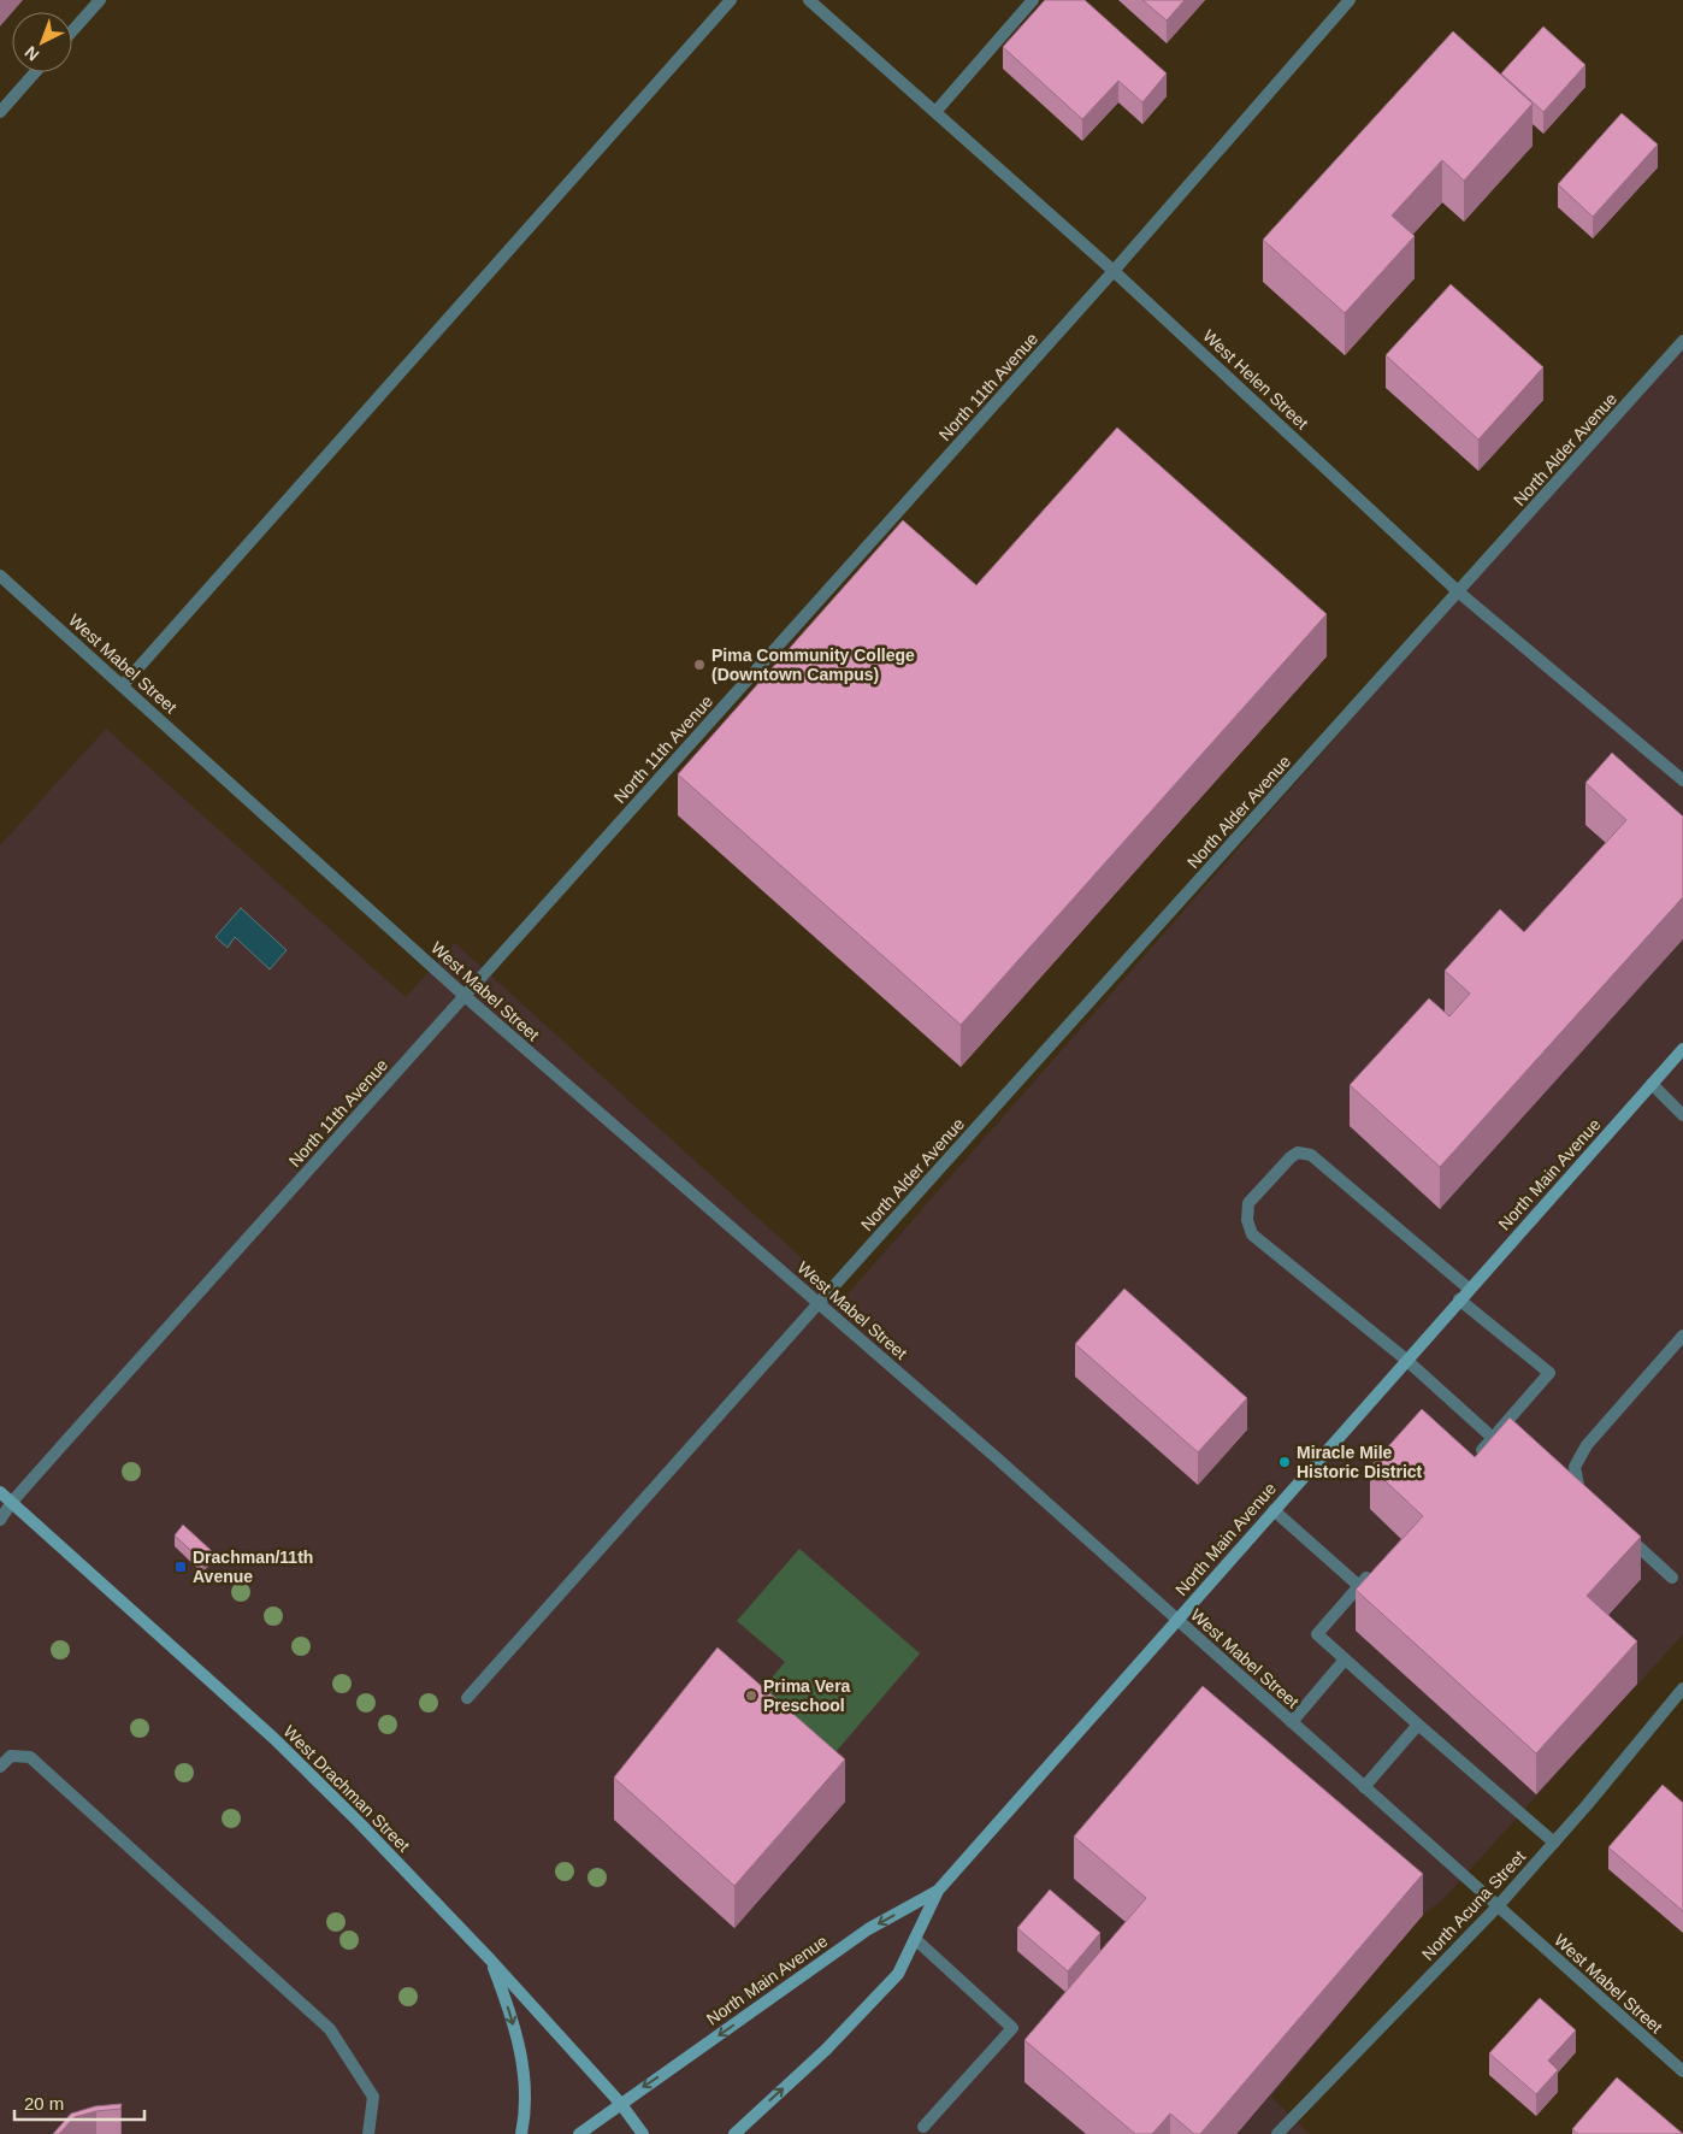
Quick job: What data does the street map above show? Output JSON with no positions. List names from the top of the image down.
{
  "streets": {
    "main road": ["North Main Avenue", "West Drachman Street"],
    "street": [
      "West Helen Street",
      "North 11th Avenue",
      "North Alder Avenue",
      "West Mabel Street",
      "North Acuna Street"
    ]
  },
  "crossings": [
    ["West Helen Street", "North 11th Avenue"],
    ["West Helen Street", "North Alder Avenue"],
    ["North 11th Avenue", "West Mabel Street"],
    ["North 11th Avenue", "West Drachman Street"],
    ["North Alder Avenue", "West Mabel Street"],
    ["West Mabel Street", "North Main Avenue"],
    ["West Mabel Street", "North Acuna Street"],
    ["North Main Avenue", "West Drachman Street"]
  ],
  "places": {
    "other": ["Pima Community College (Downtown Campus)", "Miracle Mile Historic District", "Prima Vera Preschool"],
    "transit": ["Drachman/11th Avenue"]
  },
  "scale_bar": "20 m",
  "north": "bottom left"
}
